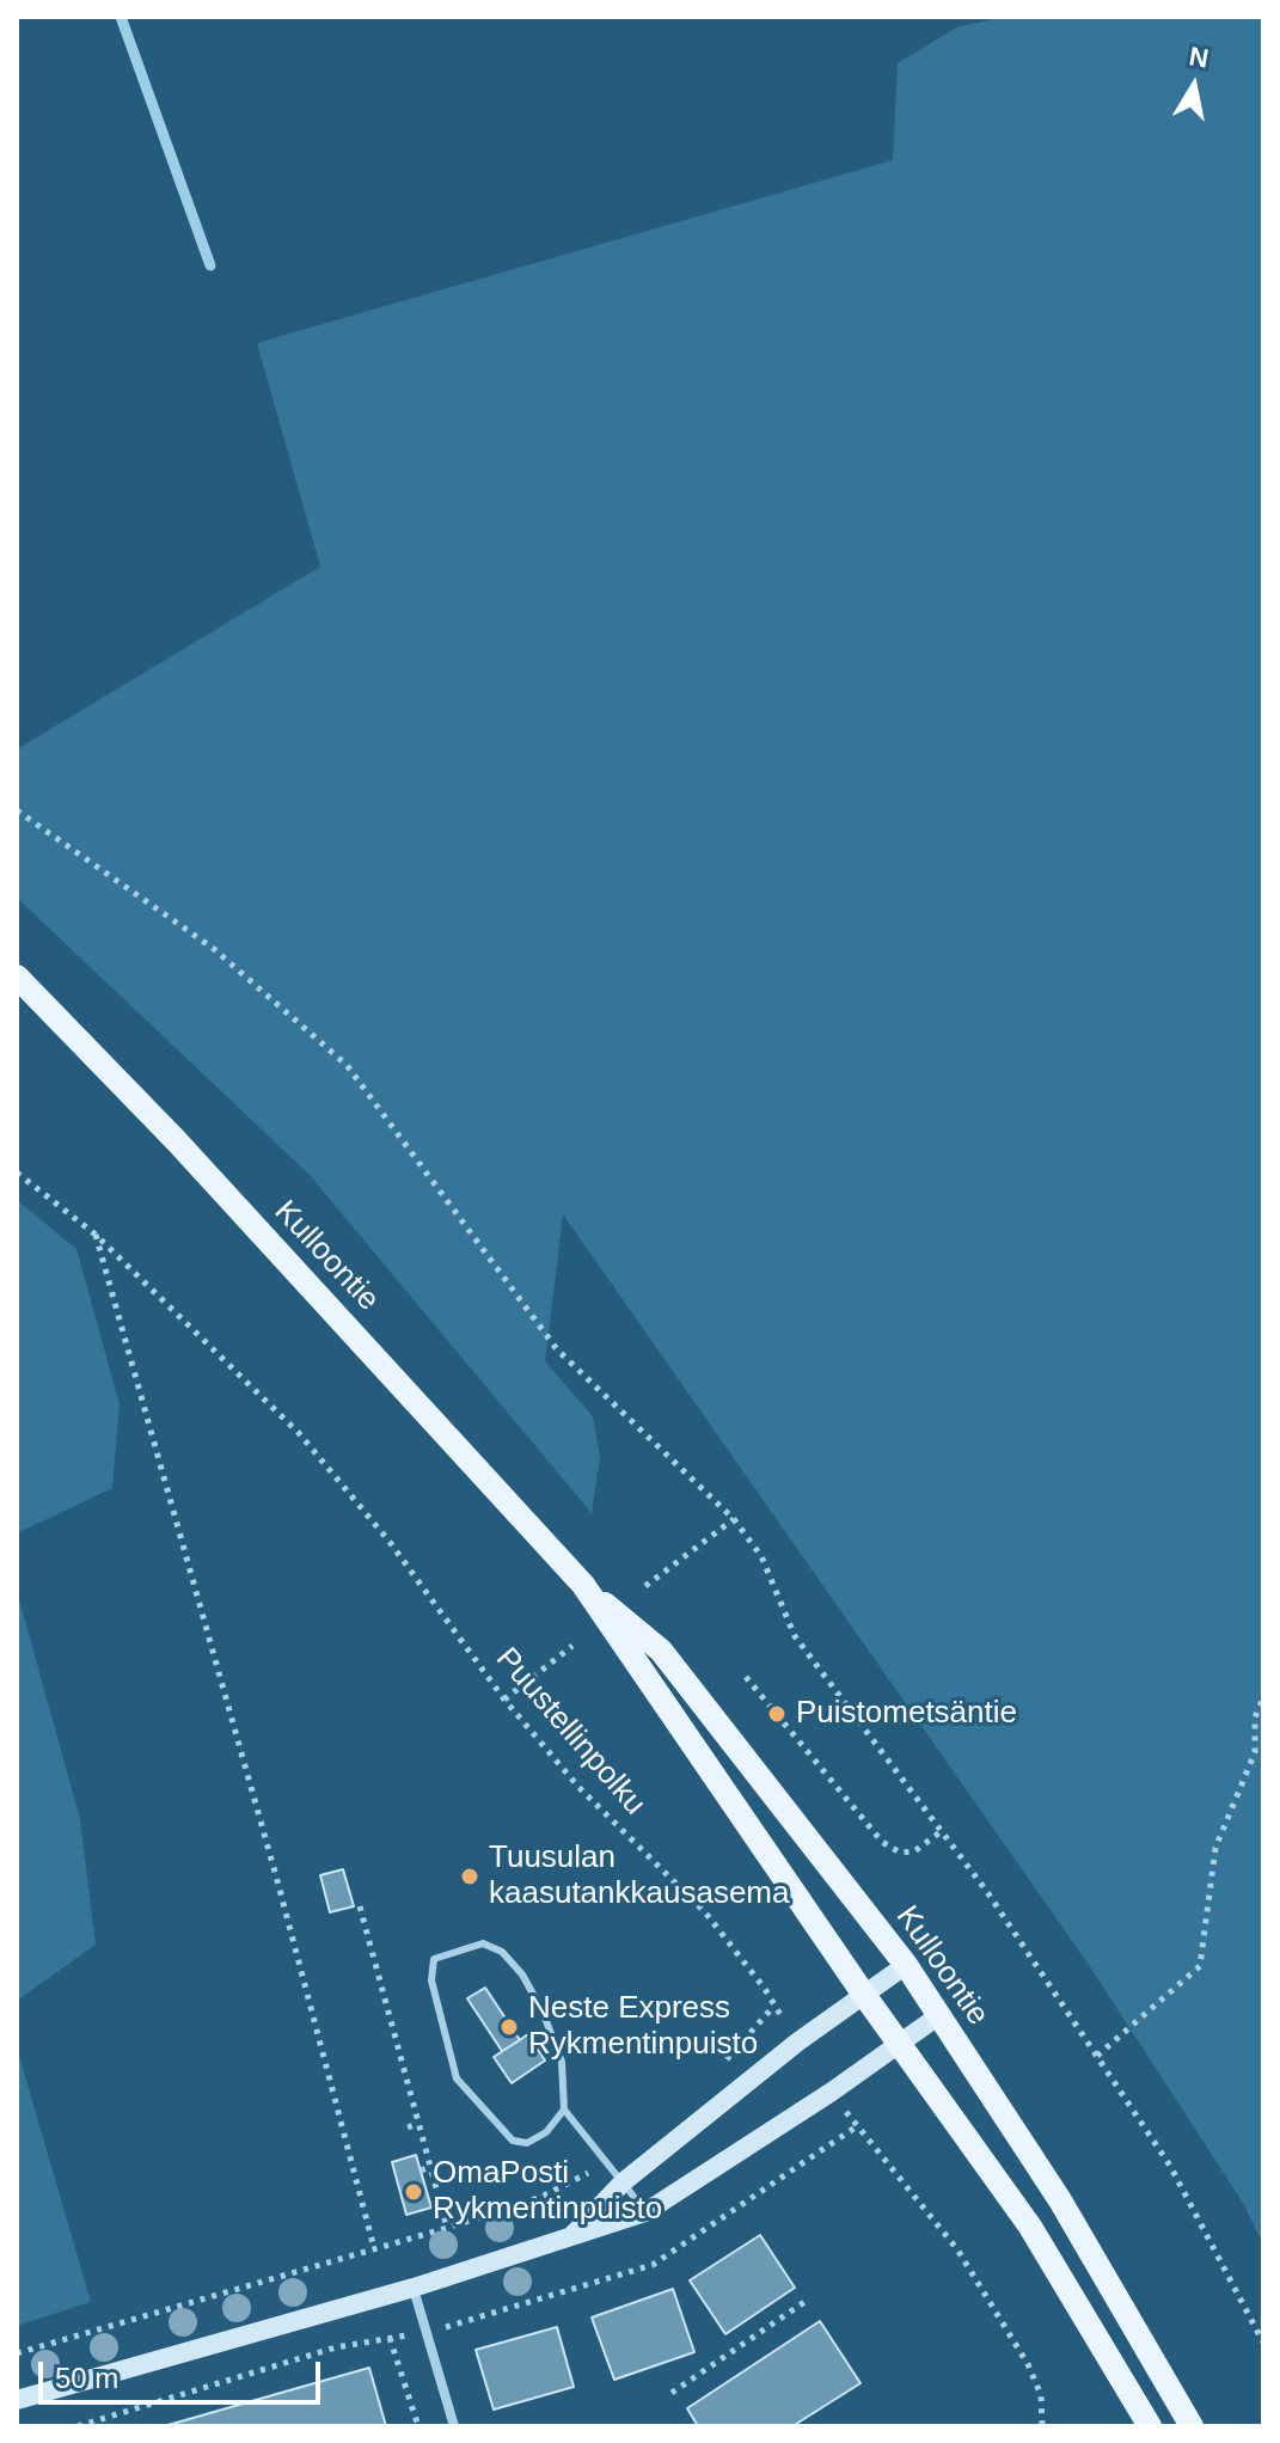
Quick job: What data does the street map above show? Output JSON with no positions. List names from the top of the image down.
{
  "streets": {
    "main road": ["Kulloontie"],
    "path": ["Puustellinpolku"]
  },
  "places": [
    "Puistometsäntie",
    "Tuusulan kaasutankkausasema",
    "Neste Express Rykmentinpuisto",
    "OmaPosti Rykmentinpuisto"
  ],
  "scale_bar": "50 m",
  "north": "top"
}
